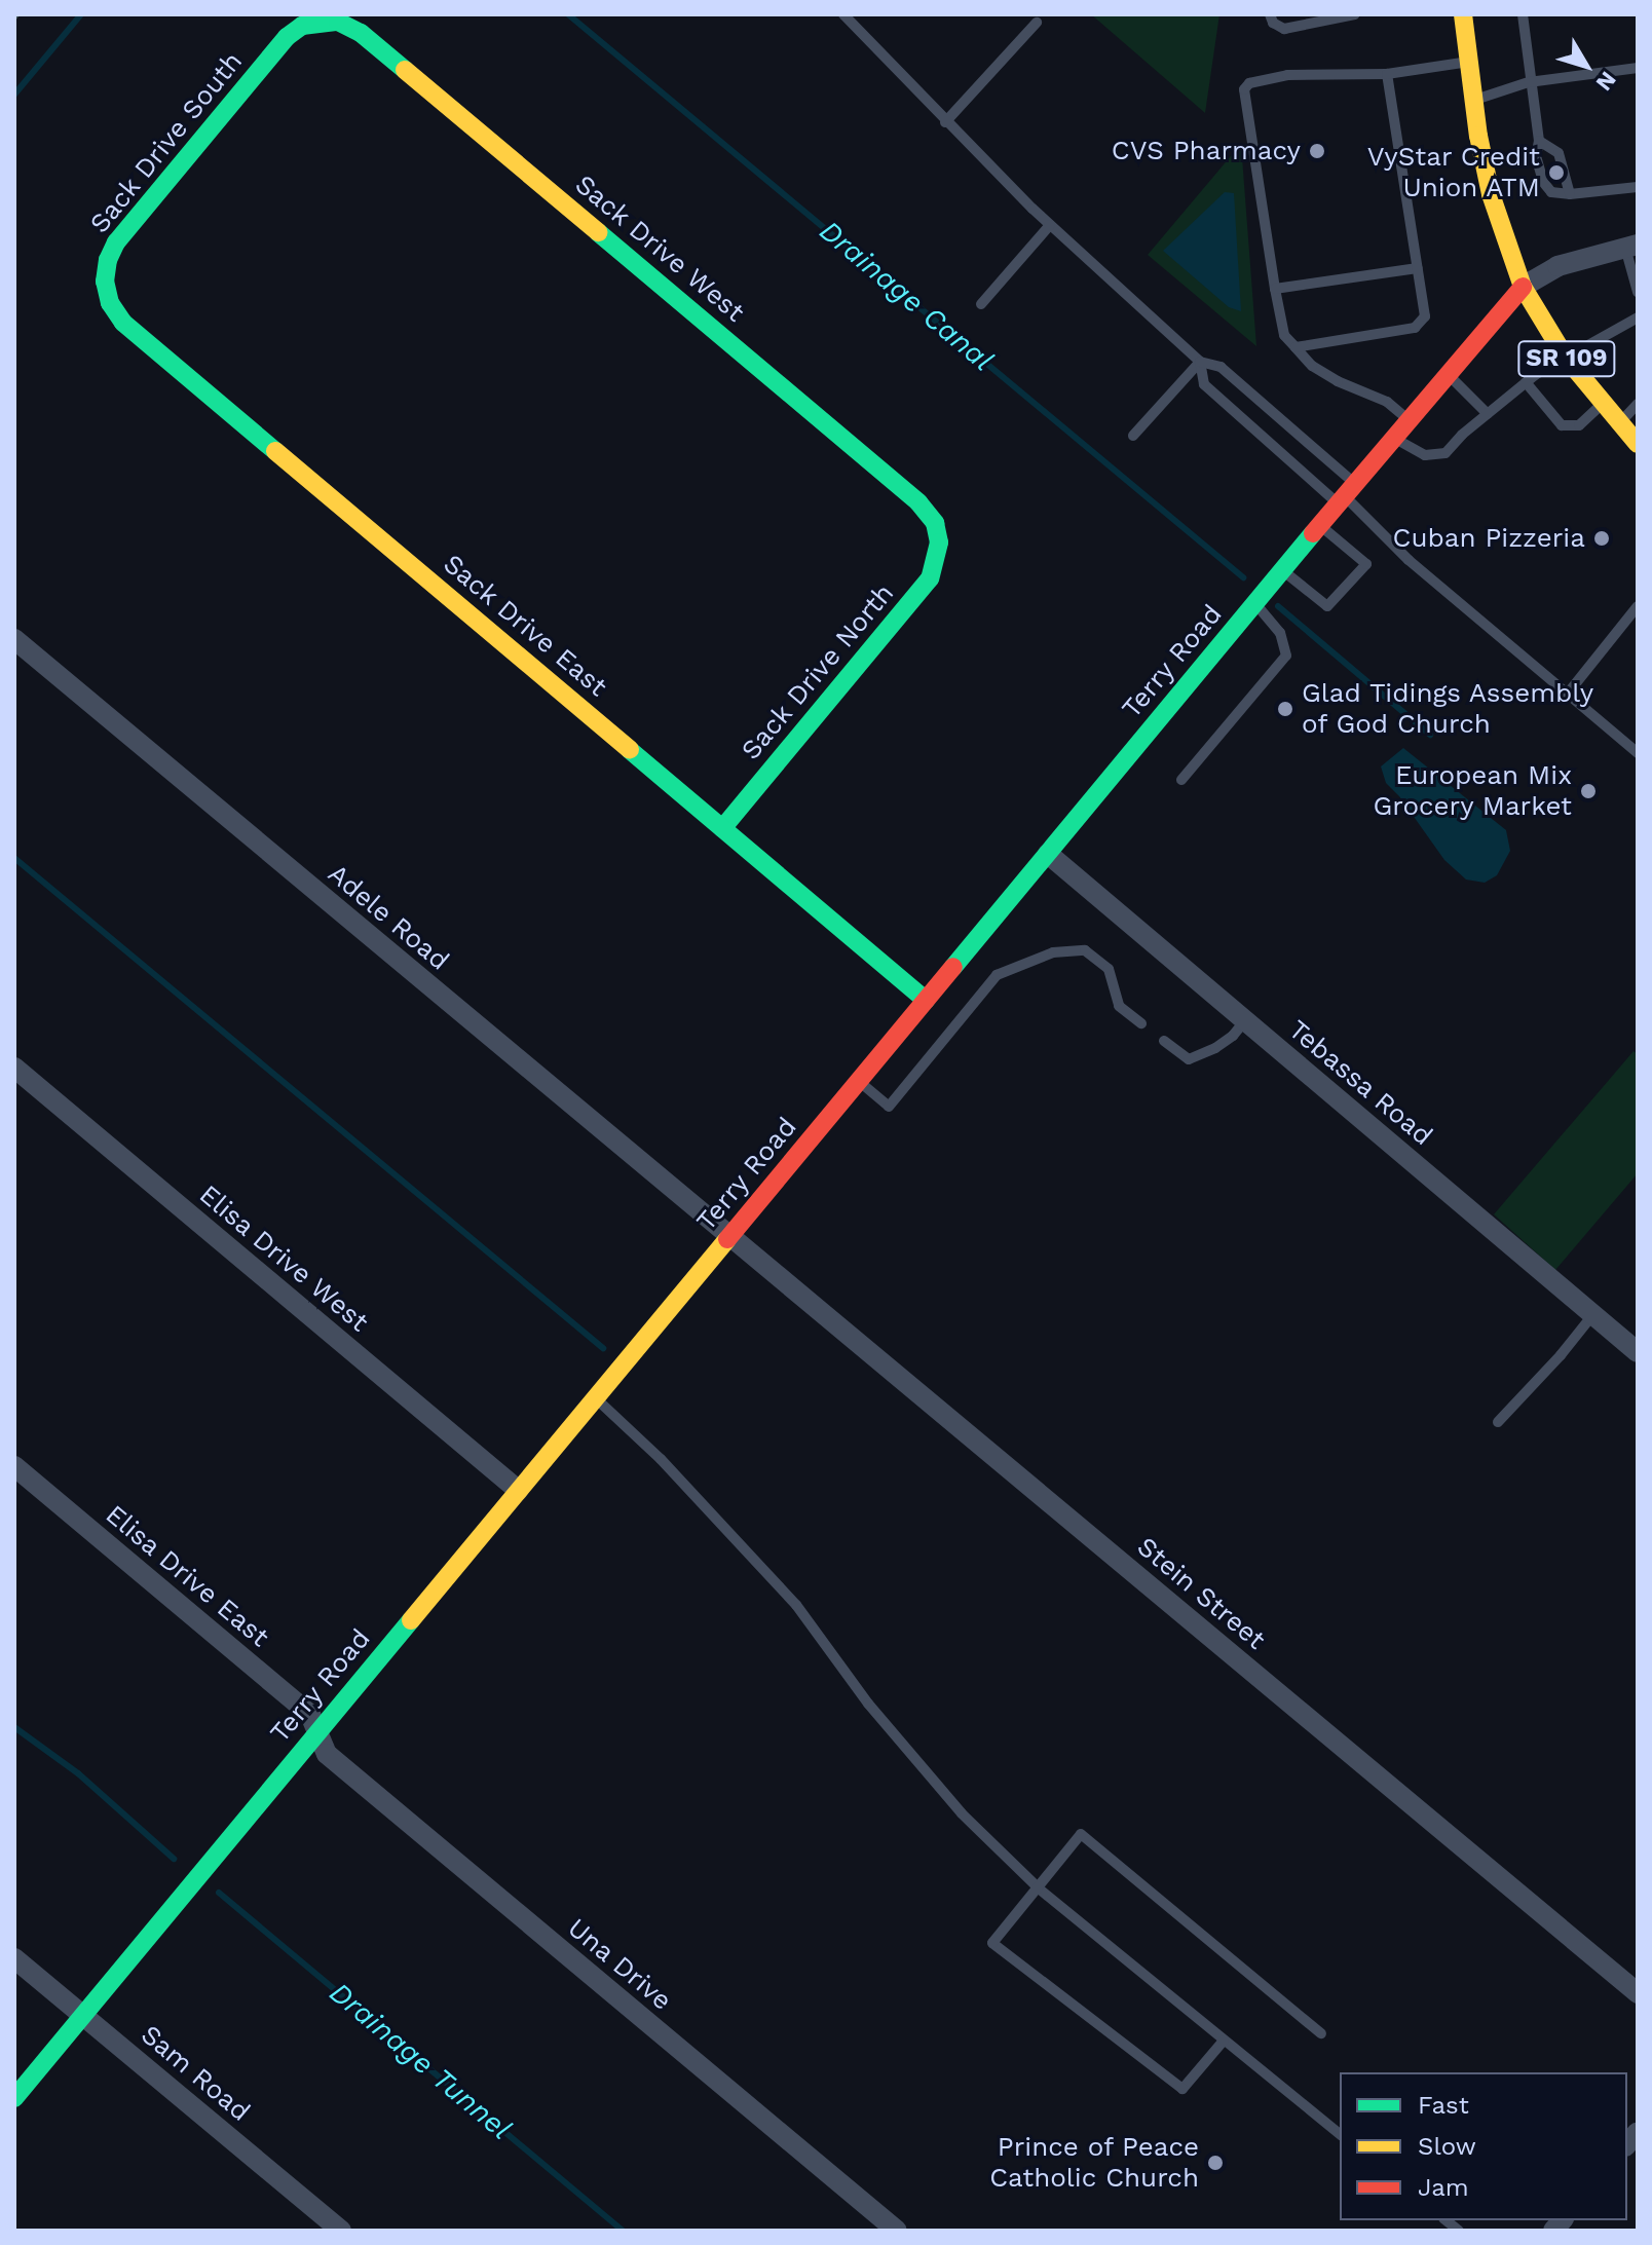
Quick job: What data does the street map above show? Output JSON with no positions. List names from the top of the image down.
{
  "streets": {
    "street": [
      "Sack Drive South",
      "Sack Drive West",
      "SR 109",
      "Sack Drive East",
      "Terry Road",
      "Sack Drive North",
      "Adele Road",
      "Tebassa Road",
      "Elisa Drive West",
      "Elisa Drive East",
      "Stein Street",
      "Una Drive",
      "Sam Road"
    ]
  },
  "crossings": [
    ["Sack Drive South", "Sack Drive West"],
    ["Sack Drive South", "Sack Drive East"],
    ["Sack Drive West", "Sack Drive North"],
    ["SR 109", "Terry Road"],
    ["Sack Drive East", "Terry Road"],
    ["Sack Drive East", "Sack Drive North"],
    ["Terry Road", "Adele Road"],
    ["Terry Road", "Tebassa Road"],
    ["Terry Road", "Elisa Drive West"],
    ["Terry Road", "Elisa Drive East"],
    ["Terry Road", "Stein Street"],
    ["Terry Road", "Una Drive"],
    ["Terry Road", "Sam Road"],
    ["Adele Road", "Stein Street"],
    ["Elisa Drive East", "Una Drive"]
  ],
  "water": ["Drainage Canal", "Drainage Tunnel"],
  "places": [
    "CVS Pharmacy",
    "VyStar Credit Union ATM",
    "Cuban Pizzeria",
    "Glad Tidings Assembly of God Church",
    "European Mix Grocery Market",
    "Prince of Peace Catholic Church"
  ],
  "legend": ["Fast", "Slow", "Jam"],
  "north": "bottom right"
}
